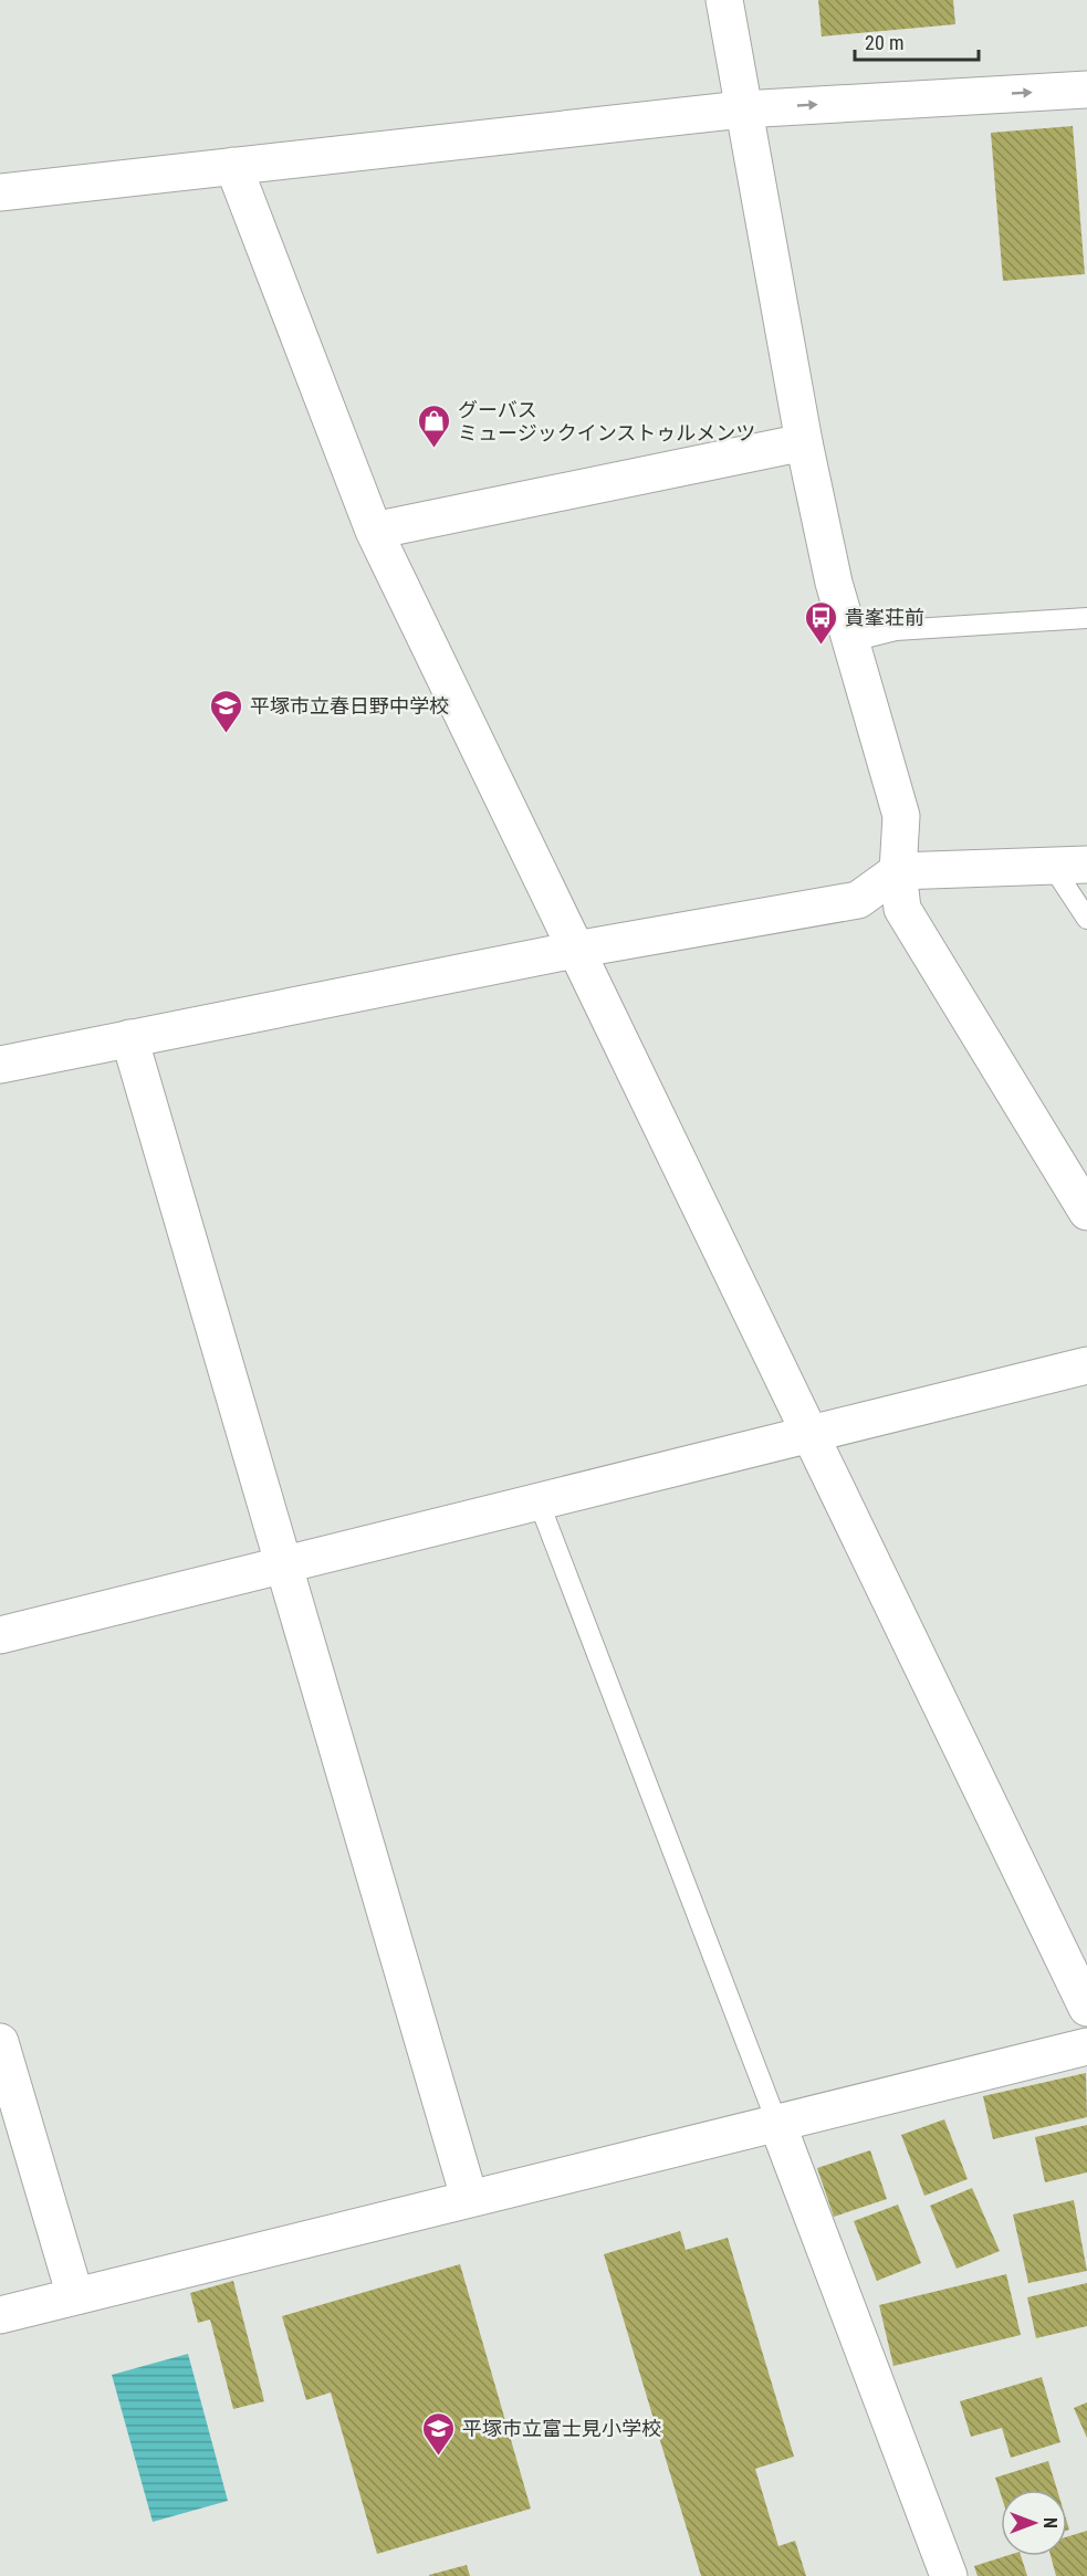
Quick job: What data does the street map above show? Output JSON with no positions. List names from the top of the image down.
{
  "places": {
    "shop": ["グーバス ミュージックインストゥルメンツ"],
    "bus stop": ["貴峯荘前"],
    "school or university": ["平塚市立春日野中学校", "平塚市立富士見小学校"]
  },
  "scale_bar": "20 m",
  "north": "right"
}
